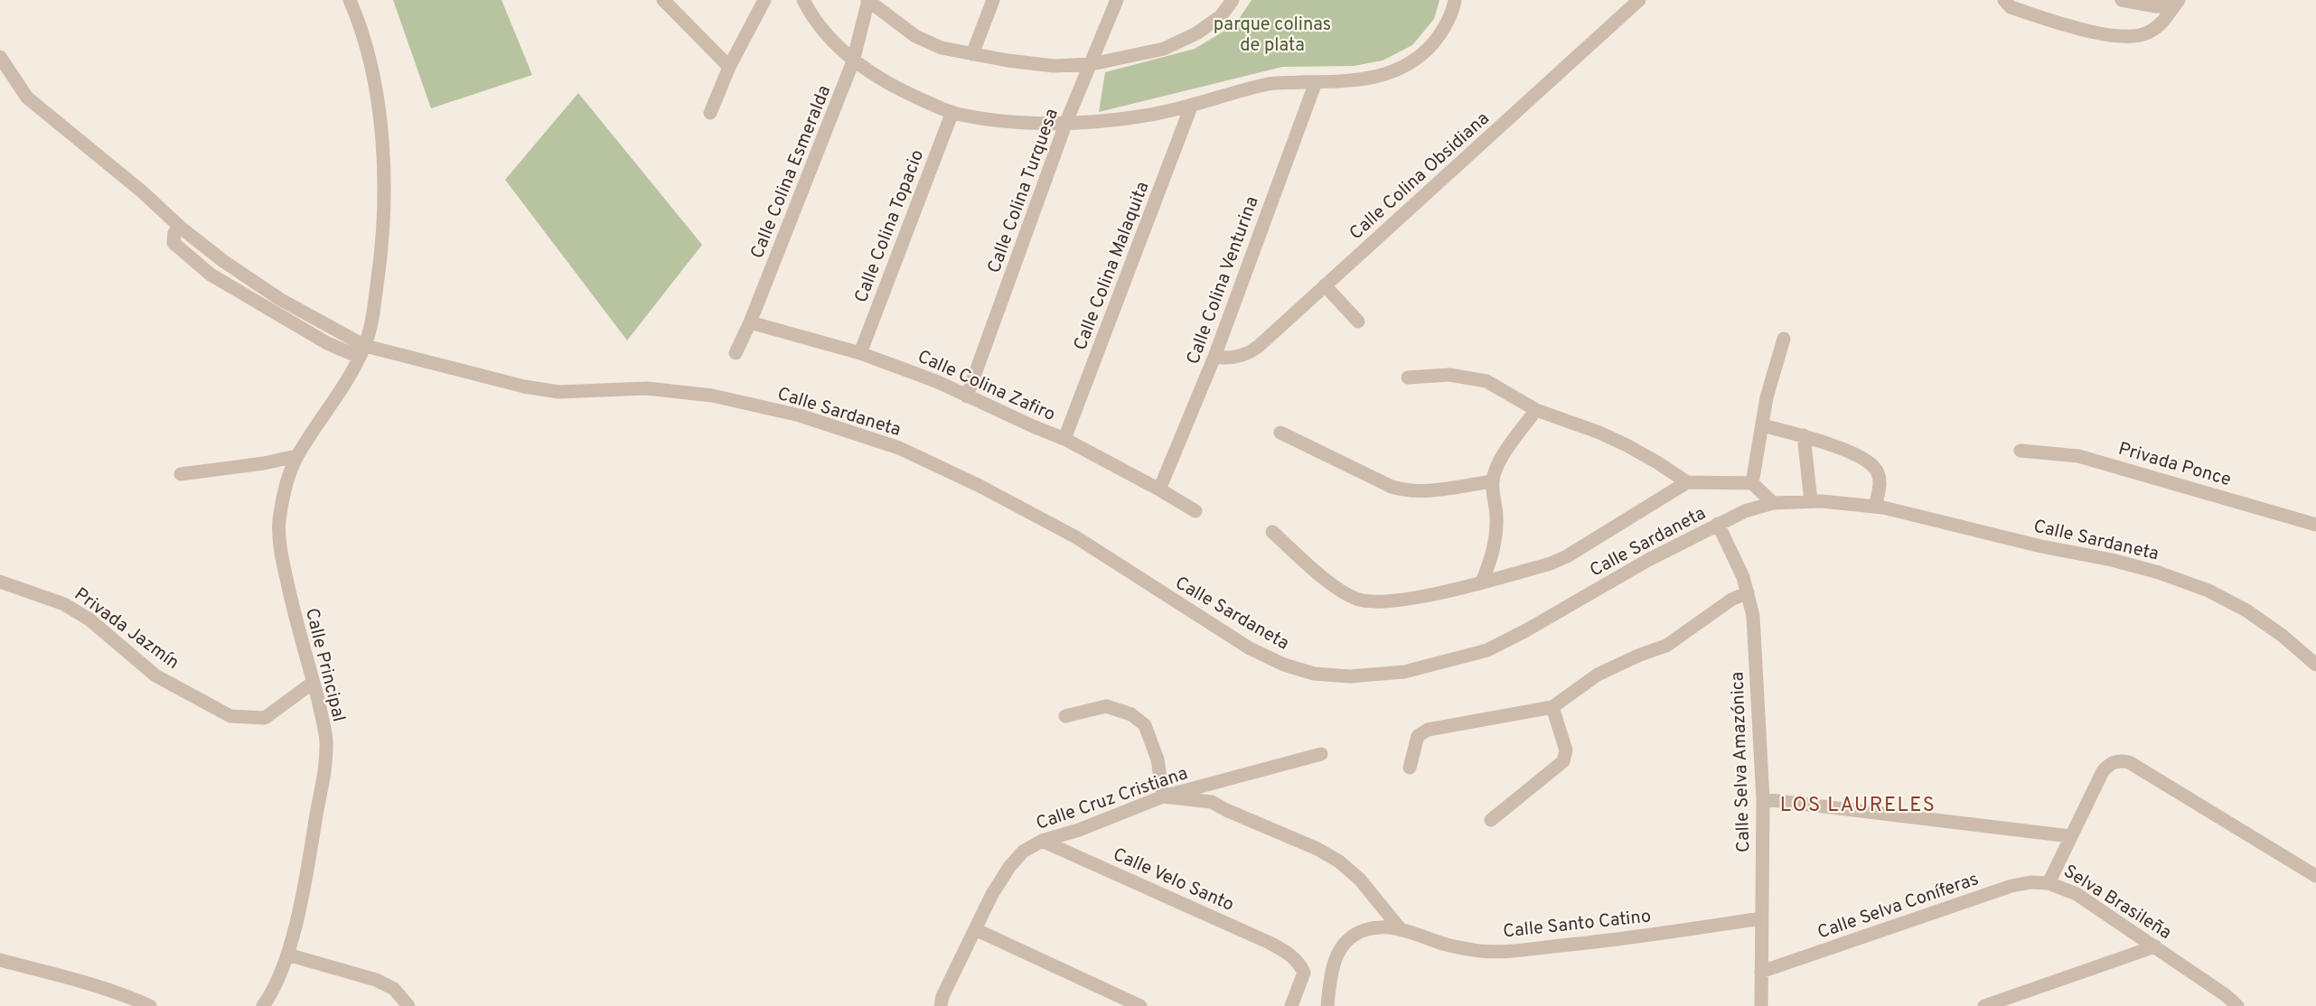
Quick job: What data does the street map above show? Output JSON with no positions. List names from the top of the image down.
{
  "streets": {
    "street": [
      "Calle Colina Esmeralda",
      "Calle Colina Obsidiana",
      "Calle Colina Turquesa",
      "Calle Colina Topacio",
      "Calle Colina Malaquita",
      "Calle Colina Venturina",
      "Calle Colina Zafiro",
      "Calle Sardaneta",
      "Privada Ponce",
      "Privada Jazmín",
      "Calle Principal",
      "Calle Selva Amazónica",
      "Calle Cruz Cristiana",
      "Calle Velo Santo",
      "Selva Brasileña",
      "Calle Selva Coníferas",
      "Calle Santo Catino"
    ]
  },
  "crossings": [
    ["Calle Colina Esmeralda", "Calle Colina Zafiro"],
    ["Calle Colina Obsidiana", "Calle Colina Venturina"],
    ["Calle Colina Turquesa", "Calle Colina Zafiro"],
    ["Calle Colina Topacio", "Calle Colina Zafiro"],
    ["Calle Colina Malaquita", "Calle Colina Zafiro"],
    ["Calle Colina Venturina", "Calle Colina Zafiro"],
    ["Calle Sardaneta", "Calle Principal"],
    ["Calle Sardaneta", "Calle Selva Amazónica"],
    ["Privada Jazmín", "Calle Principal"],
    ["Calle Selva Amazónica", "Calle Selva Coníferas"],
    ["Calle Selva Amazónica", "Calle Santo Catino"],
    ["Calle Cruz Cristiana", "Calle Velo Santo"],
    ["Selva Brasileña", "Calle Selva Coníferas"]
  ],
  "districts": ["LOS LAURELES"],
  "parks": ["parque colinas de plata"]
}
